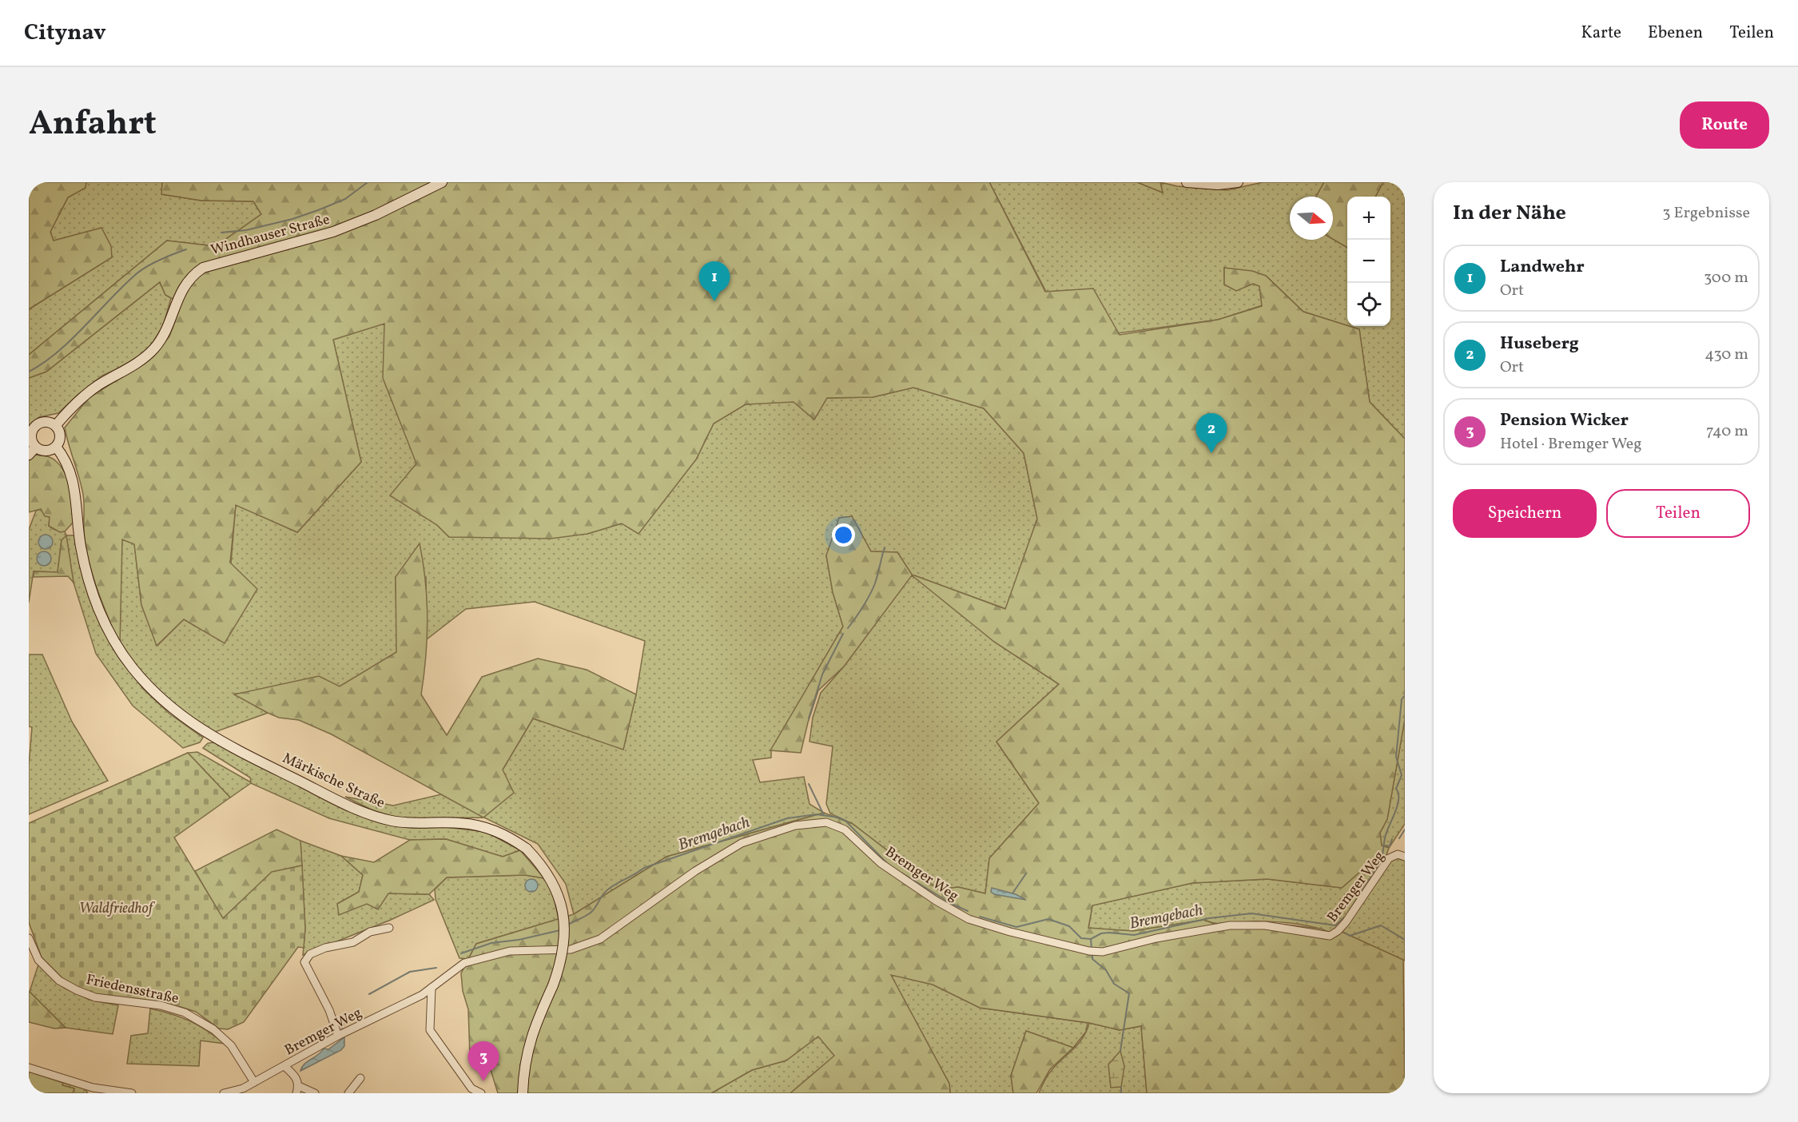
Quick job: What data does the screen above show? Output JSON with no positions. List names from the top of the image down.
{
  "streets": {
    "main road": ["Windhauser Straße", "Märkische Straße"],
    "street": ["Bremger Weg", "Friedensstraße"]
  },
  "crossings": [
    ["Windhauser Straße", "Märkische Straße"],
    ["Bremger Weg", "Friedensstraße"]
  ],
  "water": ["Bremgebach"],
  "parks": ["Waldfriedhof"],
  "north": "right",
  "page": {
    "header": "Citynav",
    "nav": ["Karte", "Ebenen", "Teilen"],
    "title": "Anfahrt",
    "buttons": [
      "Route",
      ["Speichern", "Teilen"]
    ],
    "heading": ["In der Nähe", "3 Ergebnisse"],
    "map_buttons": ["+", "−"],
    "list": [
      {
        "mark": "1",
        "name": "Landwehr",
        "note": "Ort",
        "value": "300 m"
      },
      {
        "mark": "2",
        "name": "Huseberg",
        "note": "Ort",
        "value": "430 m"
      },
      {
        "mark": "3",
        "name": "Pension Wicker",
        "note": "Hotel · Bremger Weg",
        "value": "740 m"
      }
    ],
    "pins": ["1", "2", "3"]
  }
}
